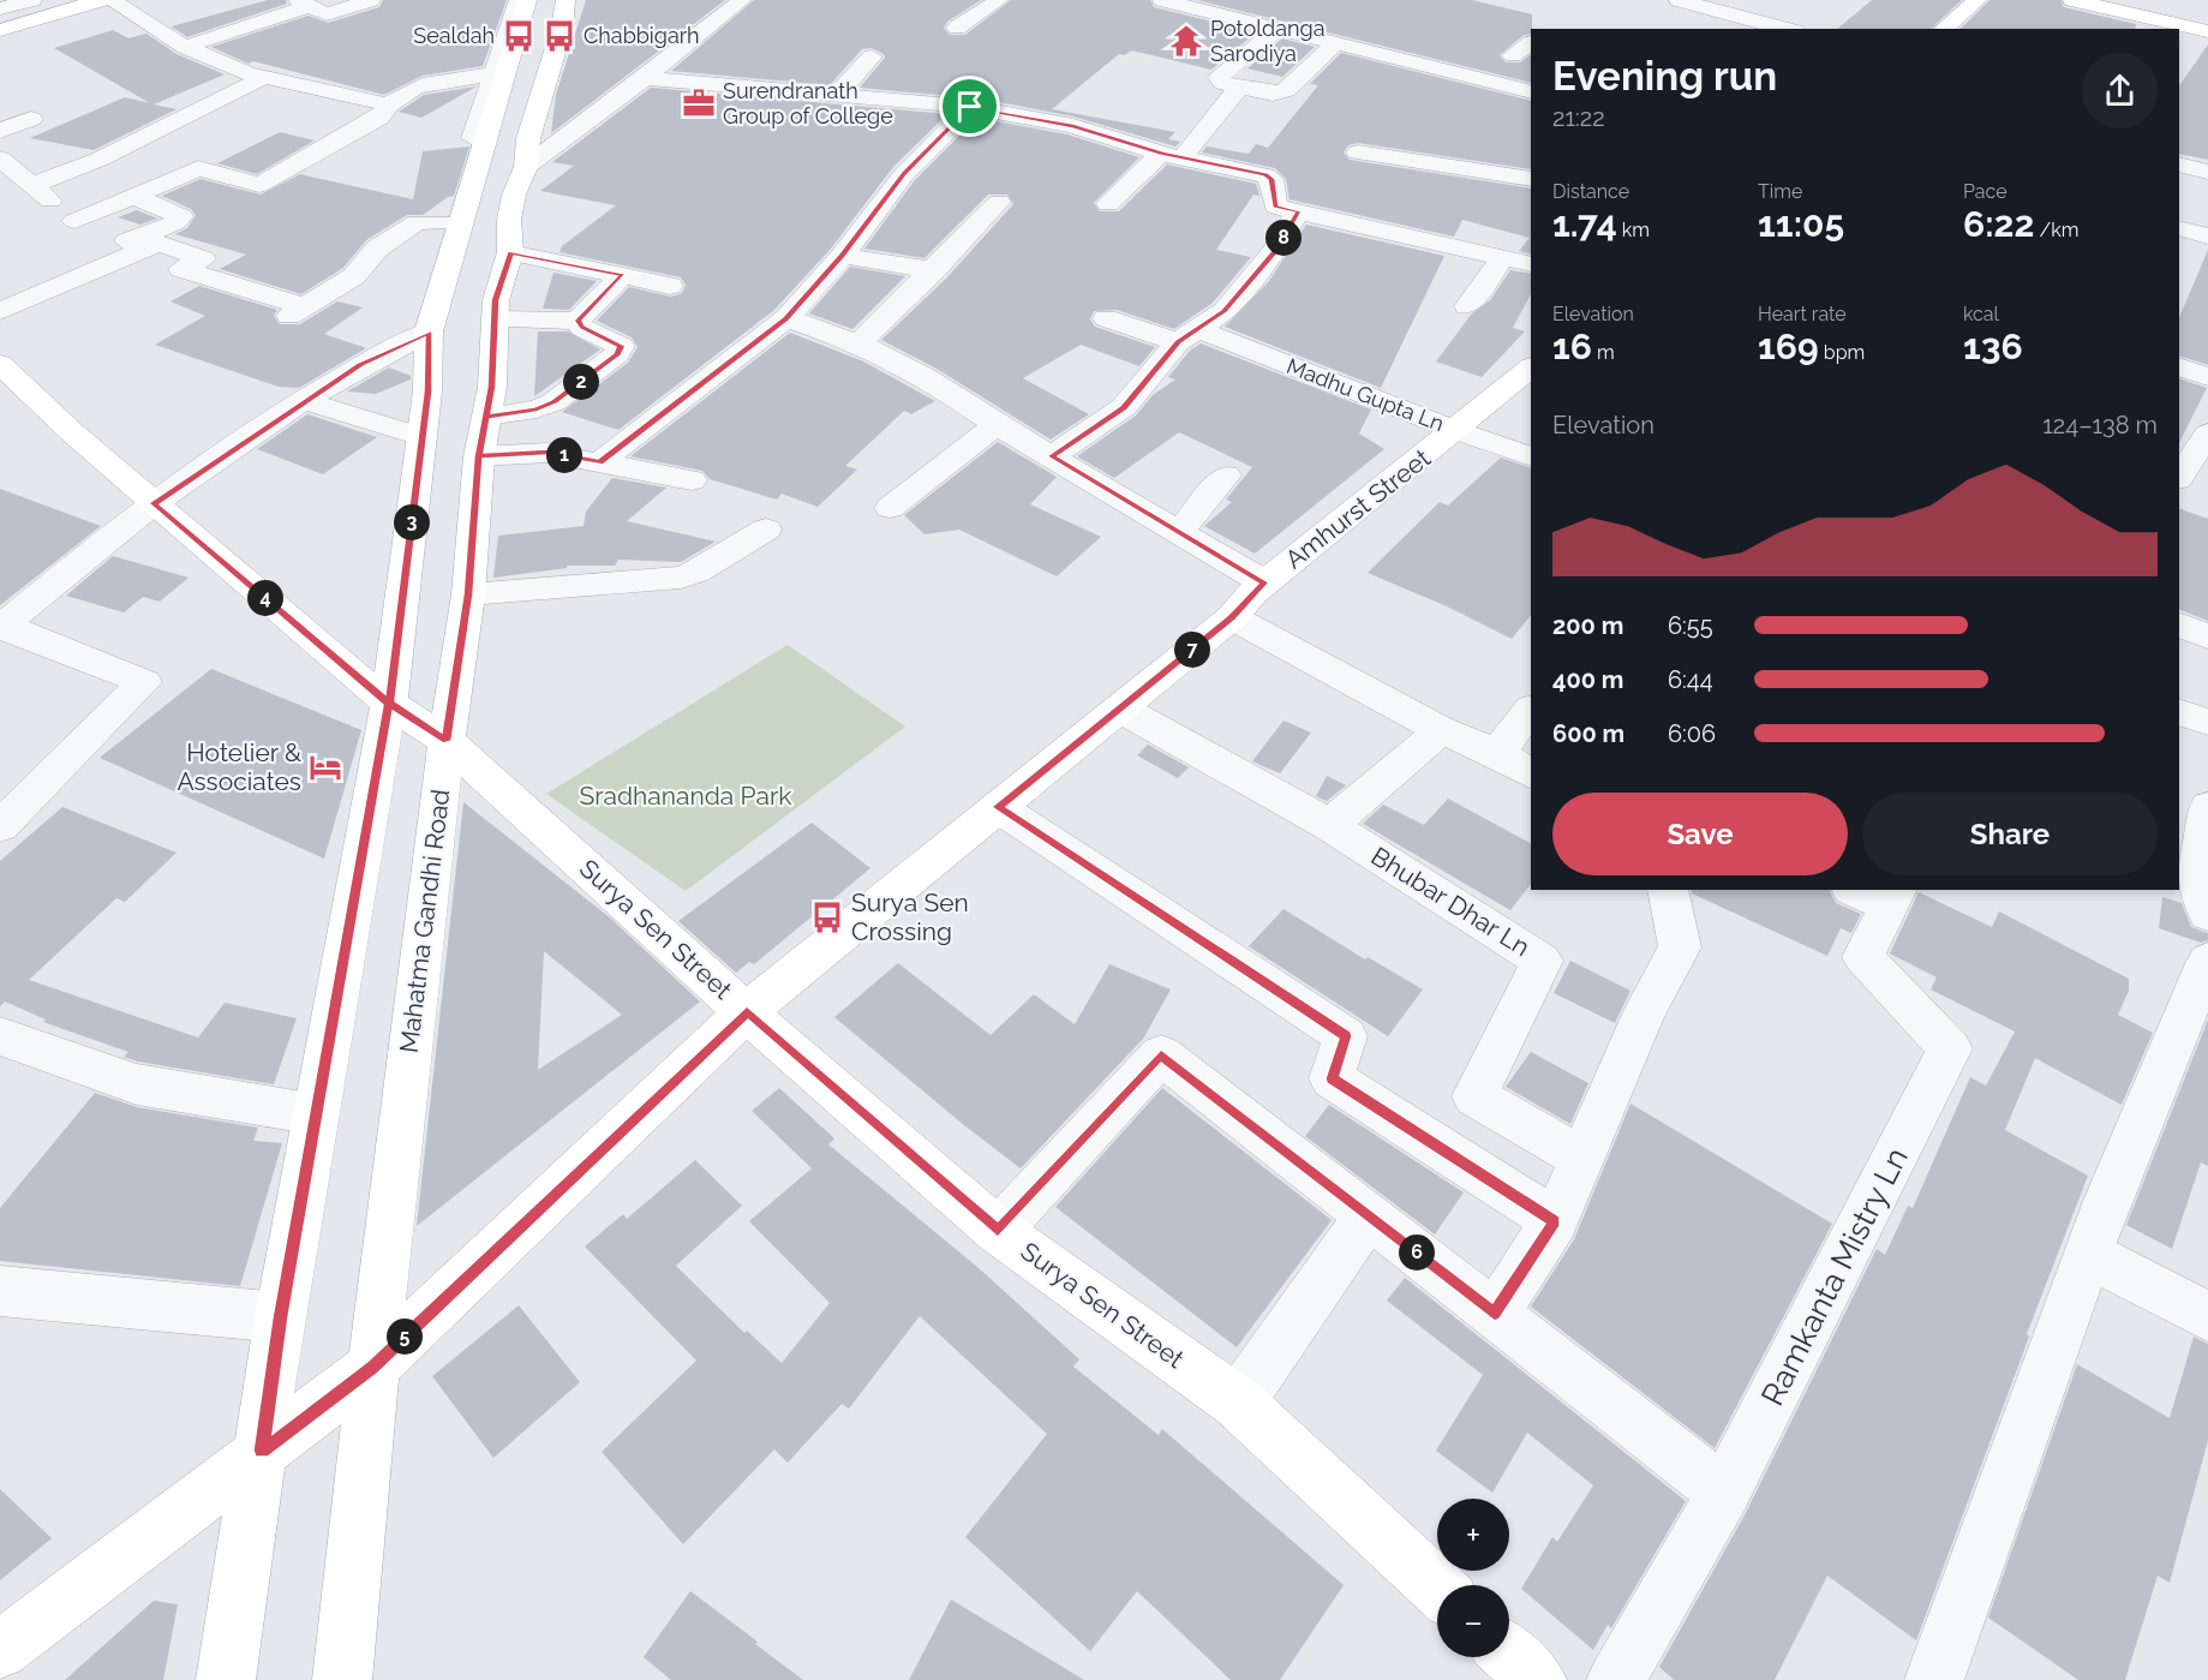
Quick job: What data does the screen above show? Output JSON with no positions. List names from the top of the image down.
{
  "streets": {
    "main road": ["Amhurst Street", "Mahatma Gandhi Road", "Surya Sen Street"],
    "street": ["Madhu Gupta Ln", "Bhubar Dhar Ln", "Ramkanta Mistry Ln"]
  },
  "crossings": [
    ["Madhu Gupta Ln", "Amhurst Street"],
    ["Amhurst Street", "Bhubar Dhar Ln"],
    ["Amhurst Street", "Mahatma Gandhi Road"],
    ["Amhurst Street", "Surya Sen Street"],
    ["Mahatma Gandhi Road", "Surya Sen Street"]
  ],
  "parks": ["Sradhananda Park"],
  "places": {
    "bus stop": ["Sealdah", "Chabbigarh", "Surya Sen Crossing"],
    "temple": ["Potoldanga Sarodiya"],
    "office": ["Surendranath Group of College"],
    "hotel": ["Hotelier & Associates"]
  },
  "page": {
    "heading": ["Evening run", "21:22"],
    "stats": [
      ["Distance", "1.74 km"],
      ["Time", "11:05"],
      ["Pace", "6:22 /km"],
      ["Elevation", "16 m"],
      ["Heart rate", "169 bpm"],
      ["kcal", "136"]
    ],
    "pins": [
      "8",
      "2",
      "1",
      "3",
      "4",
      "7",
      "6",
      "5"
    ],
    "chart": ["Elevation", "124–138 m"],
    "list": [
      {
        "name": "200 m",
        "note": "6:55"
      },
      {
        "name": "400 m",
        "note": "6:44"
      },
      {
        "name": "600 m",
        "note": "6:06"
      }
    ],
    "buttons": ["Save", "Share"],
    "map_buttons": ["+", "−"]
  }
}
